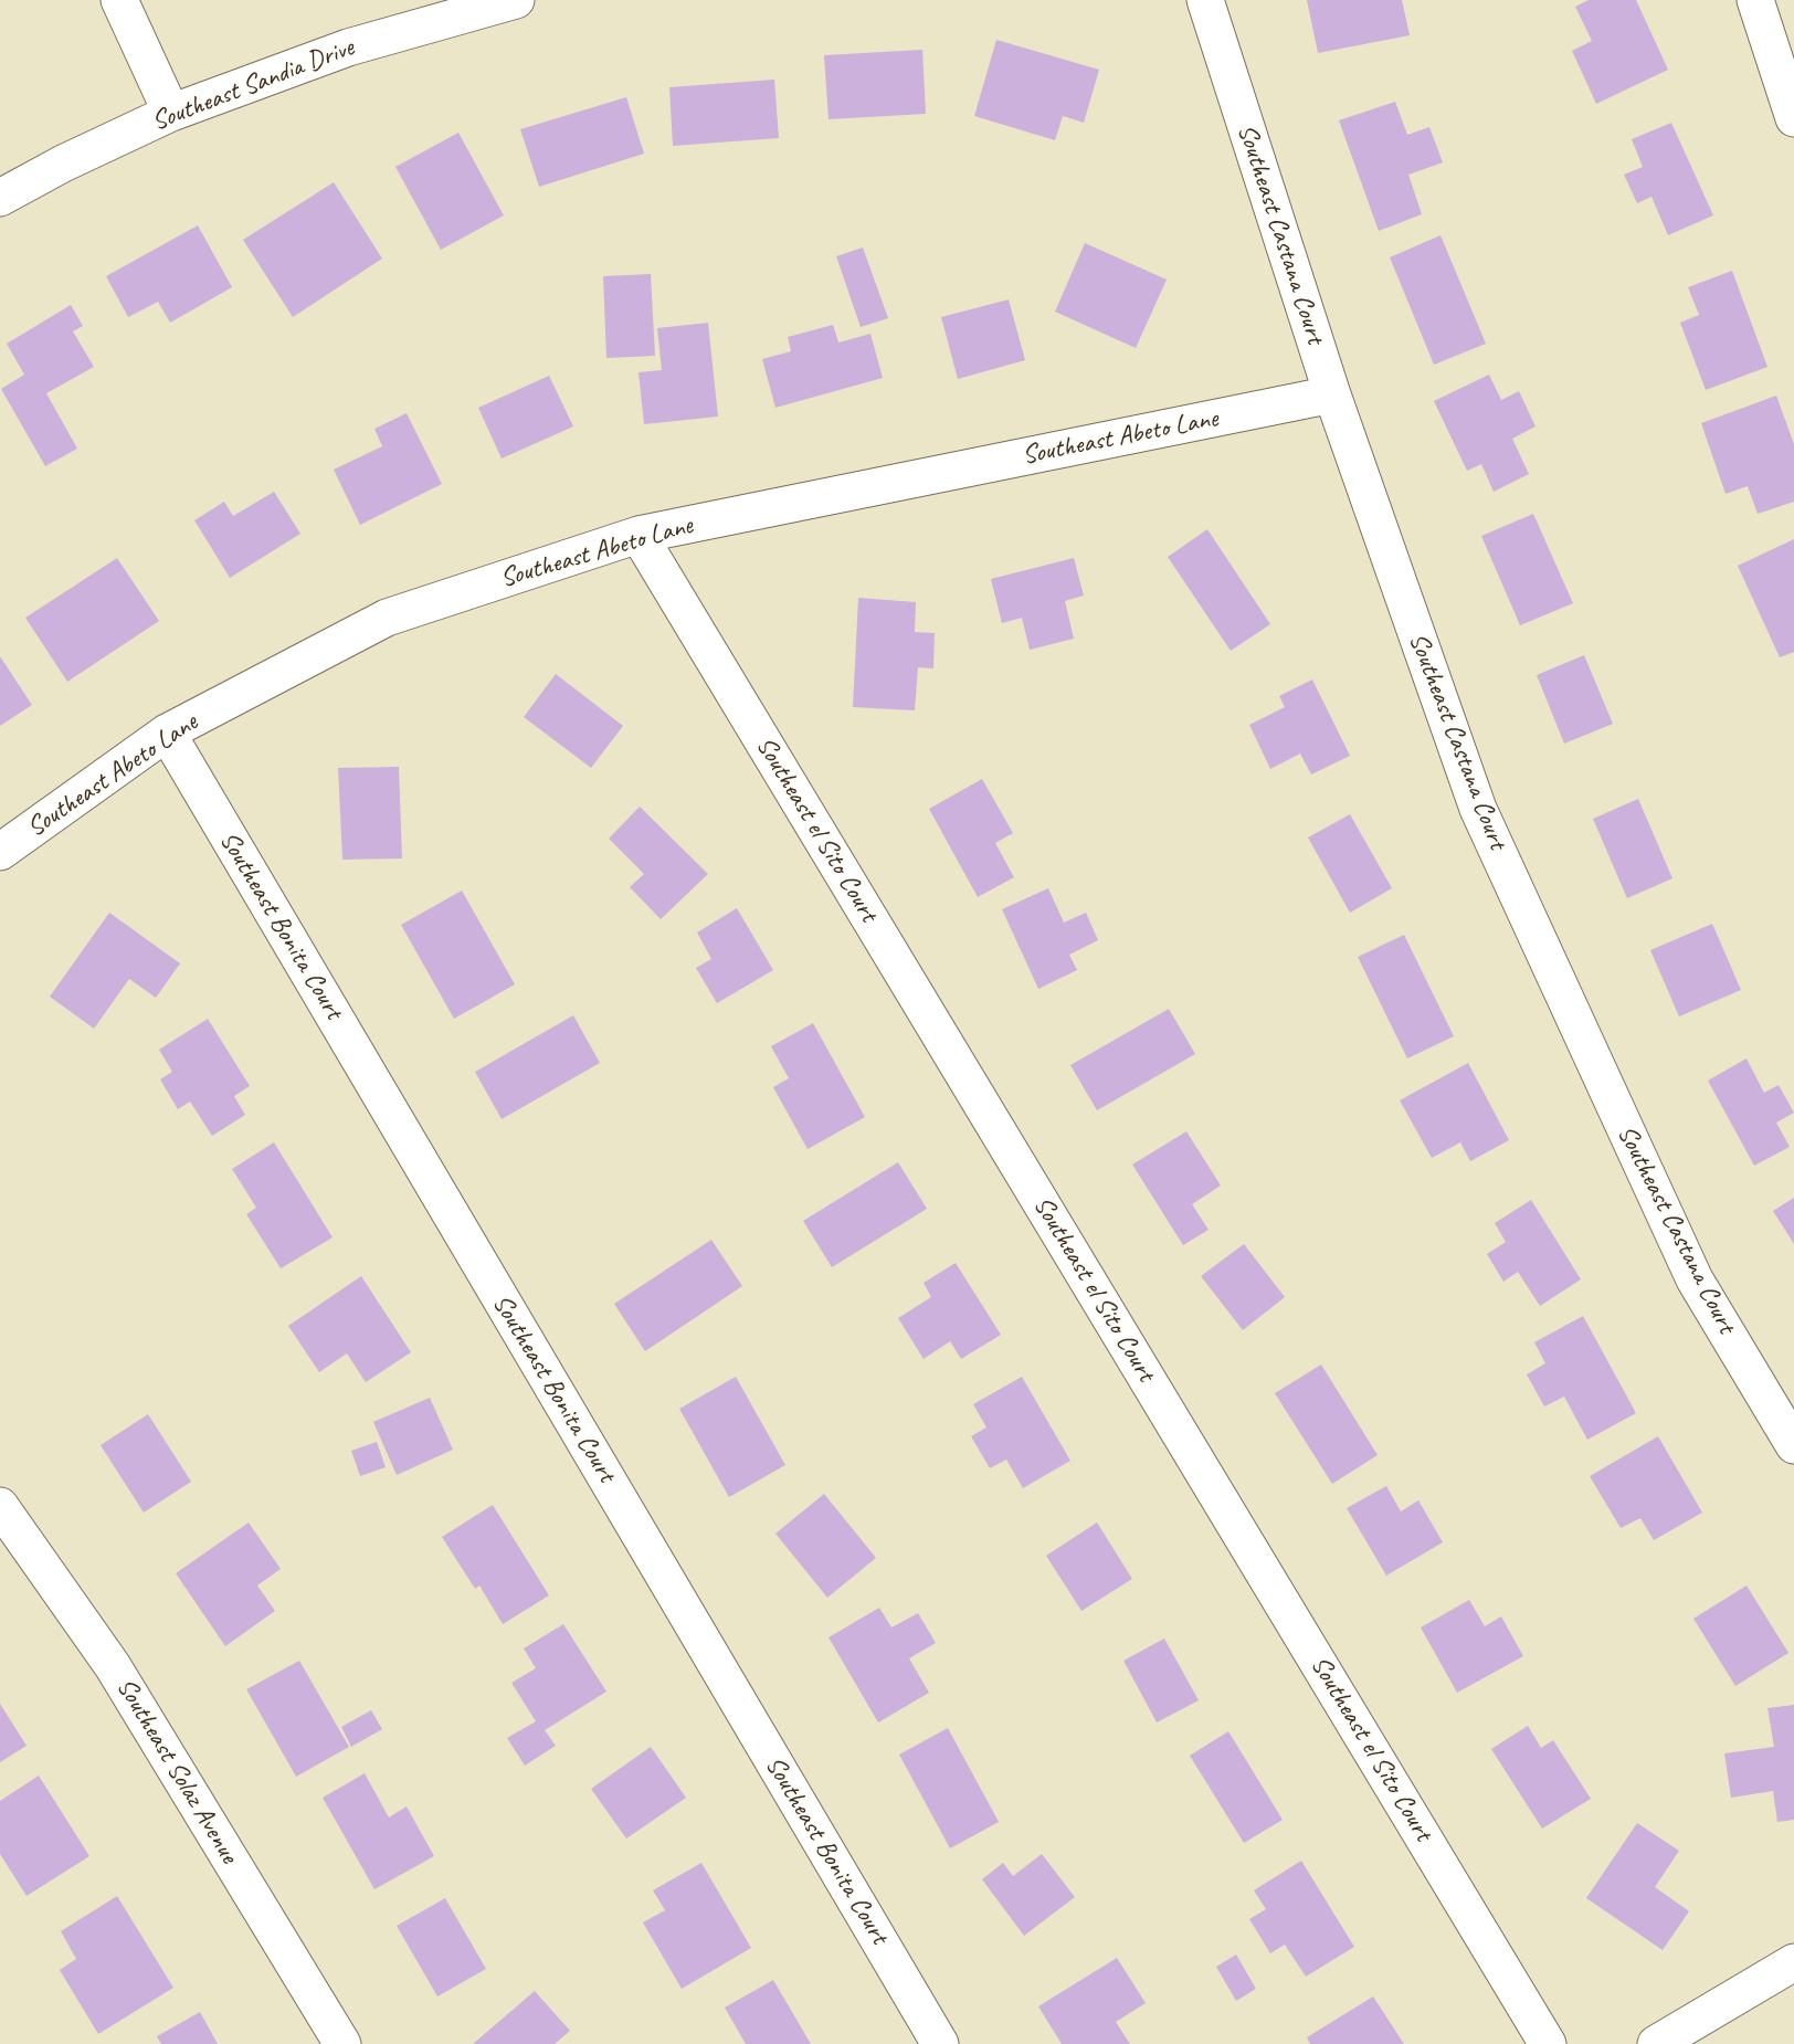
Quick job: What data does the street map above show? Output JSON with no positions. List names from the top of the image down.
{
  "streets": {
    "street": [
      "Southeast Sandia Drive",
      "Southeast Castana Court",
      "Southeast Abeto Lane",
      "Southeast el Sito Court",
      "Southeast Bonita Court",
      "Southeast Solaz Avenue"
    ]
  },
  "crossings": [
    ["Southeast Castana Court", "Southeast Abeto Lane"],
    ["Southeast Abeto Lane", "Southeast el Sito Court"],
    ["Southeast Abeto Lane", "Southeast Bonita Court"]
  ]
}
